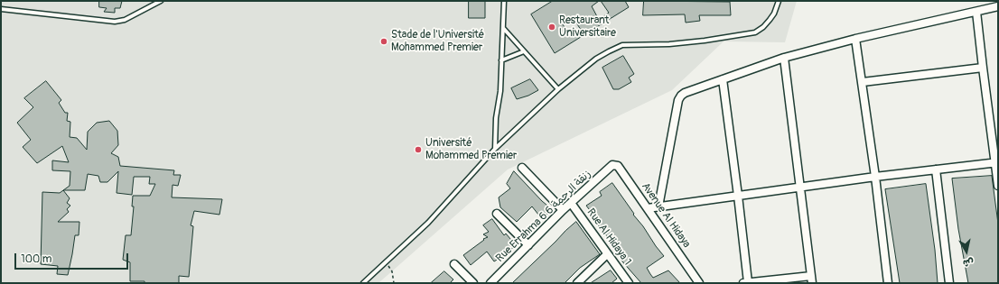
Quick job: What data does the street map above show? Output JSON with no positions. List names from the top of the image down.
{
  "streets": {
    "street": ["Avenue Al Hidaya", "Rue Errahma 6 6 زنقة الرحمة", "Rue Al Hidaya 1"]
  },
  "crossings": [
    ["Avenue Al Hidaya", "Rue Errahma 6 6 زنقة الرحمة"],
    ["Rue Errahma 6 6 زنقة الرحمة", "Rue Al Hidaya 1"]
  ],
  "places": ["Restaurant Universitaire", "Stade de l'Université Mohammed Premier", "Université Mohammed Premier"],
  "scale_bar": "100 m",
  "north": "bottom"
}
